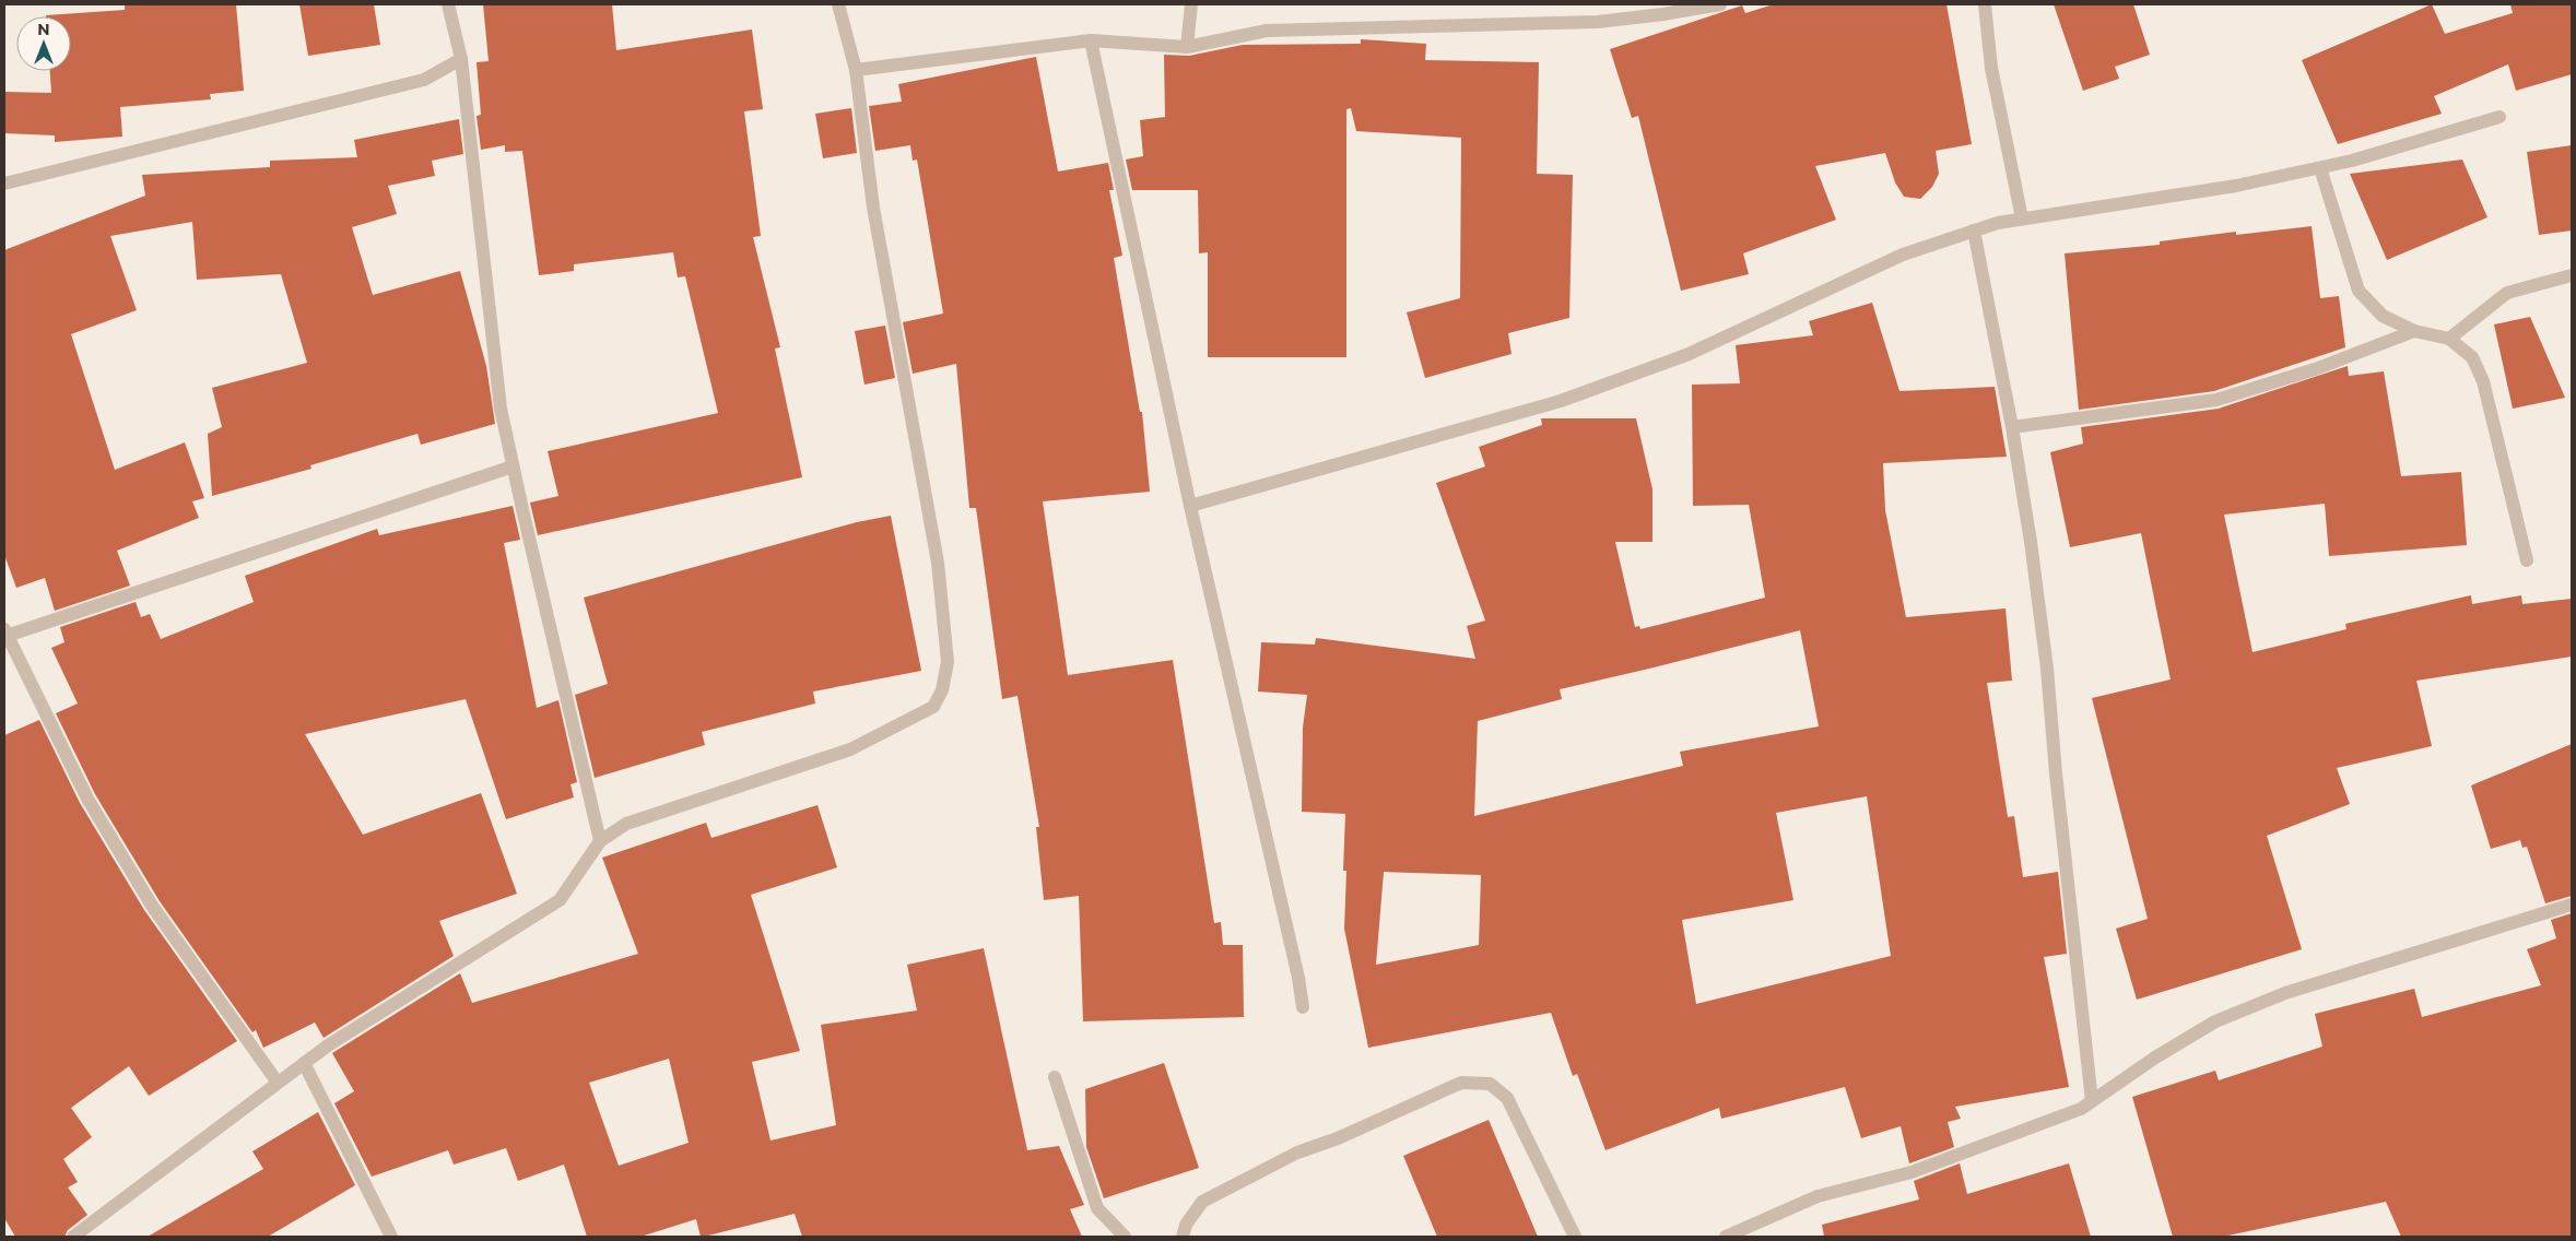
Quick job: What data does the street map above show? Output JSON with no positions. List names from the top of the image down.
{
  "north": "top"
}
